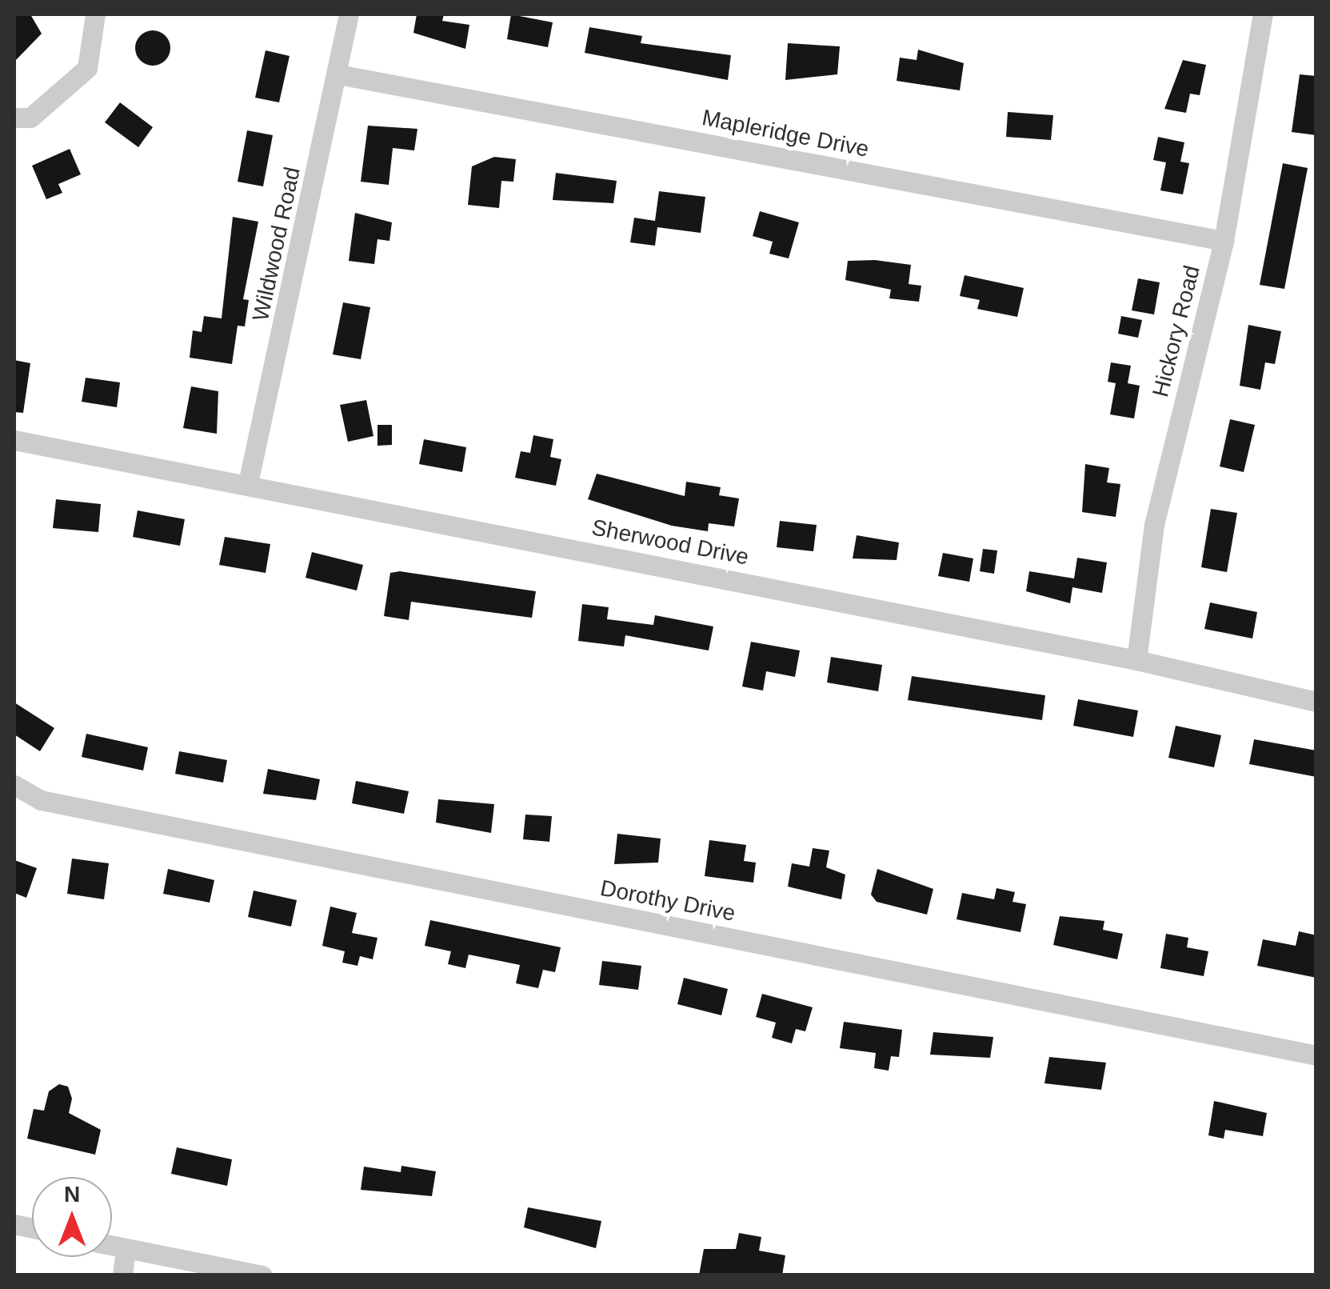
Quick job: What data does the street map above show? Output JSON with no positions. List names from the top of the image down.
{
  "streets": {
    "street": [
      "Mapleridge Drive",
      "Wildwood Road",
      "Hickory Road",
      "Sherwood Drive",
      "Dorothy Drive"
    ]
  },
  "crossings": [
    ["Mapleridge Drive", "Wildwood Road"],
    ["Mapleridge Drive", "Hickory Road"],
    ["Wildwood Road", "Sherwood Drive"],
    ["Hickory Road", "Sherwood Drive"]
  ],
  "north": "top"
}
